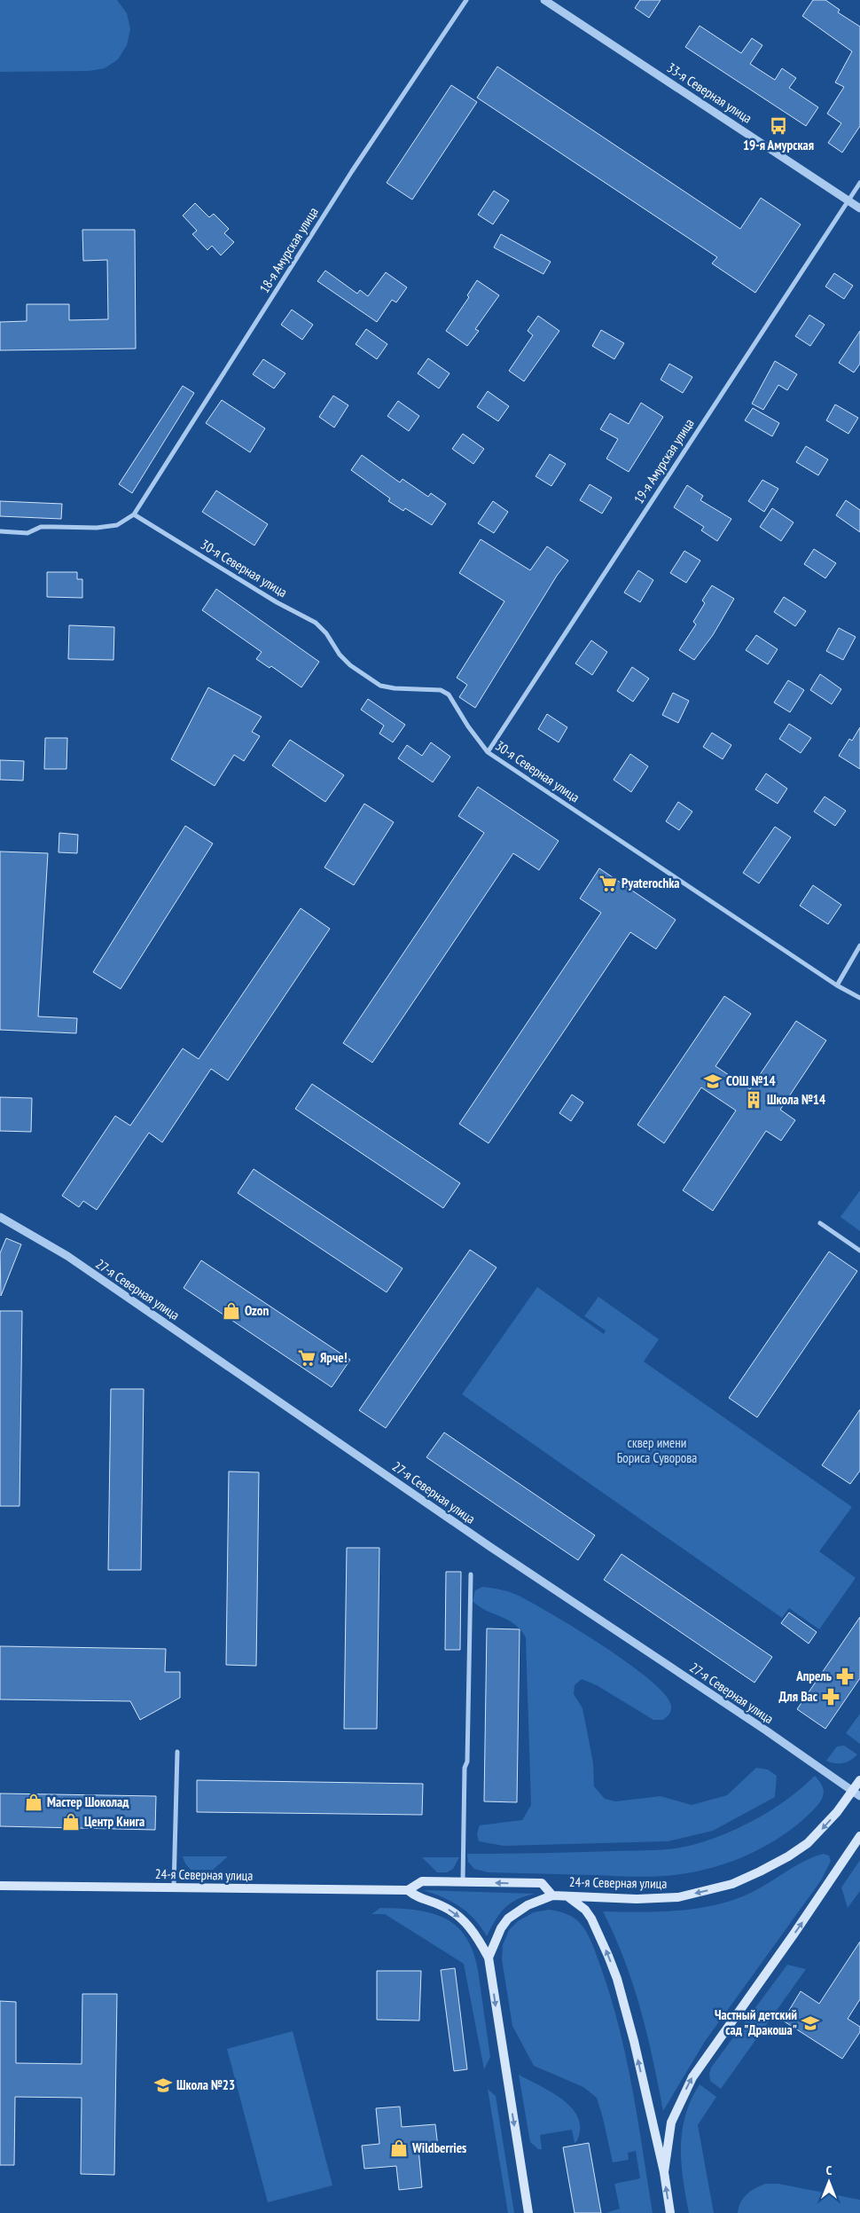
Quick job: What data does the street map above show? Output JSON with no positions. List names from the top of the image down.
{
  "streets": {
    "main road": ["24-я Северная улица"],
    "street": [
      "33-я Северная улица",
      "18-я Амурская улица",
      "19-я Амурская улица",
      "30-я Северная улица",
      "27-я Северная улица"
    ]
  },
  "crossings": [
    ["33-я Северная улица", "19-я Амурская улица"],
    ["18-я Амурская улица", "30-я Северная улица"],
    ["19-я Амурская улица", "30-я Северная улица"],
    ["27-я Северная улица", "24-я Северная улица"]
  ],
  "parks": ["сквер имени Бориса Суворова"],
  "places": {
    "bus stop": ["19-я Амурская"],
    "supermarket": ["Pyaterochka", "Ярче!"],
    "school or university": ["СОШ №14", "Частный детский сад \"Дракоша\"", "Школа №23"],
    "building": ["Школа №14"],
    "shop": [
      "Ozon",
      "Мастер Шоколад",
      "Центр Книга",
      "Wildberries"
    ],
    "pharmacy": ["Апрель", "Для Вас"]
  },
  "north": "top"
}
